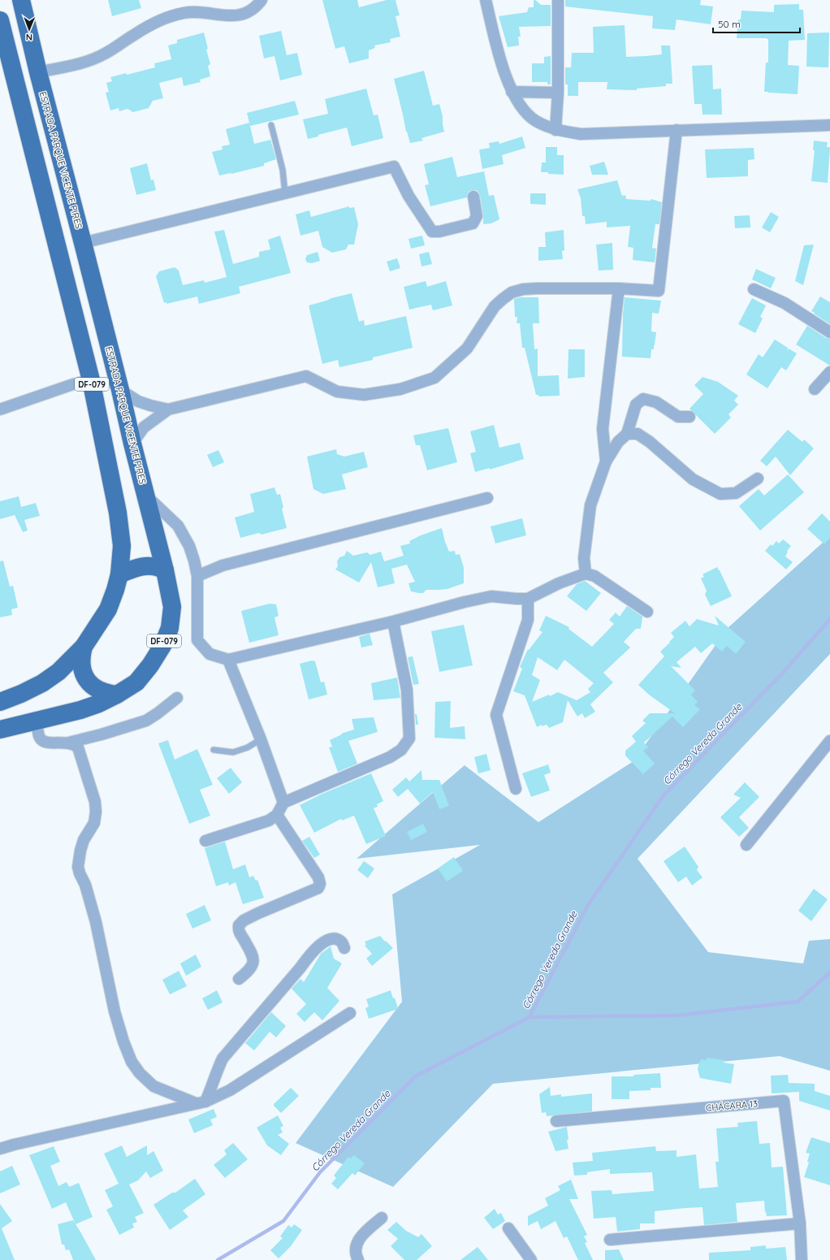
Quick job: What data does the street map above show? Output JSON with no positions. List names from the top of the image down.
{
  "streets": {
    "main road": ["ESTRADA PARQUE VICENTE PIRES", "DF-079"],
    "street": ["CHÁCARA 13"]
  },
  "water": ["Córrego Vereda Grande"],
  "scale_bar": "50 m",
  "north": "bottom"
}
